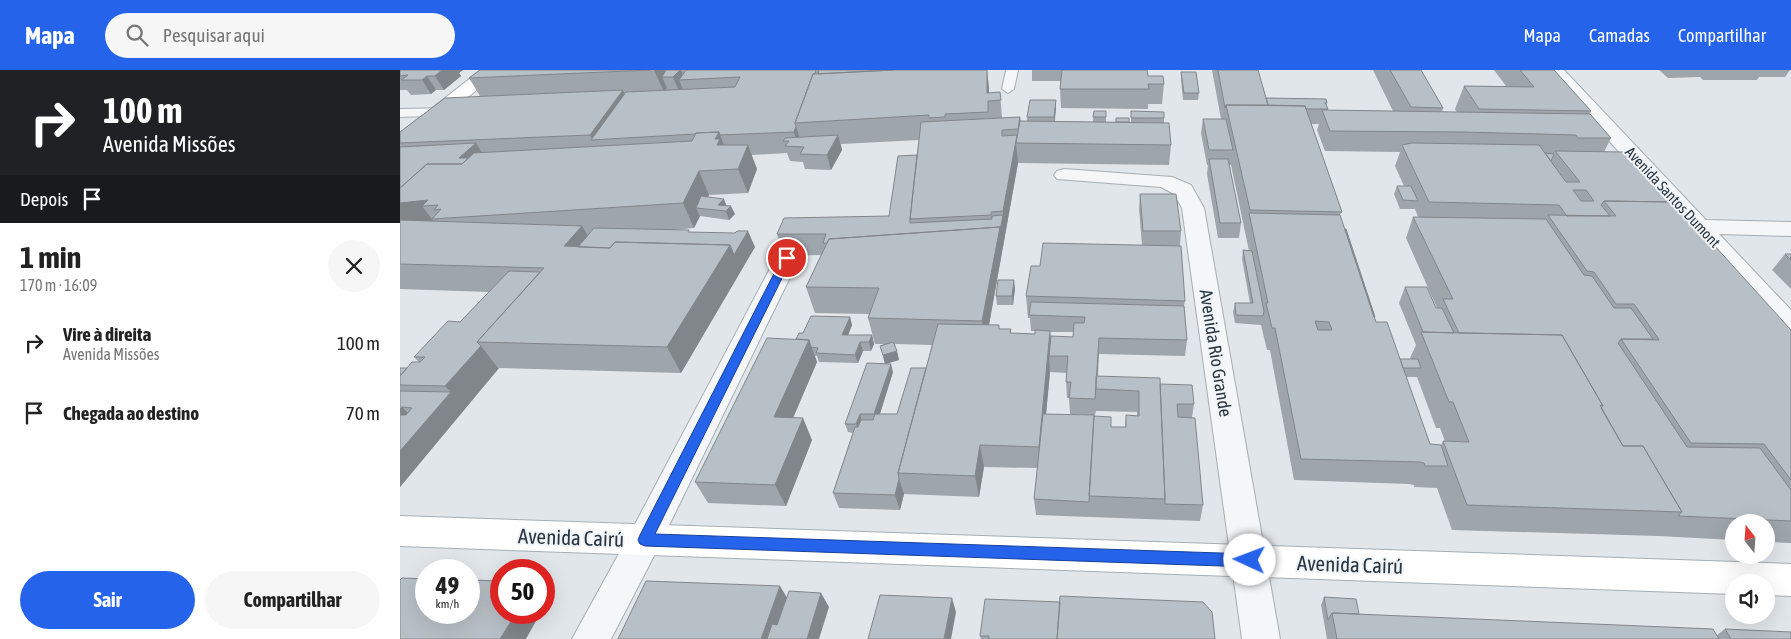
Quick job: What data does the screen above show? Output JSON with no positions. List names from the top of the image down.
{
  "streets": {
    "main road": ["Avenida Cairú"],
    "street": ["Avenida Santos Dumont", "Avenida Rio Grande"]
  },
  "crossings": [
    ["Avenida Rio Grande", "Avenida Cairú"]
  ],
  "north": "top",
  "page": {
    "header": "Mapa",
    "search": "Pesquisar aqui",
    "nav": ["Mapa", "Camadas", "Compartilhar"],
    "turn": ["100 m", "Avenida Missões"],
    "then": "Depois",
    "heading": ["1 min", "170 m · 16:09"],
    "list": [
      {
        "name": "Vire à direita",
        "note": "Avenida Missões",
        "value": "100 m"
      },
      {
        "name": "Chegada ao destino",
        "value": "70 m"
      }
    ],
    "speed": "49 km/h",
    "limit": "50",
    "buttons": ["Sair", "Compartilhar"]
  }
}
